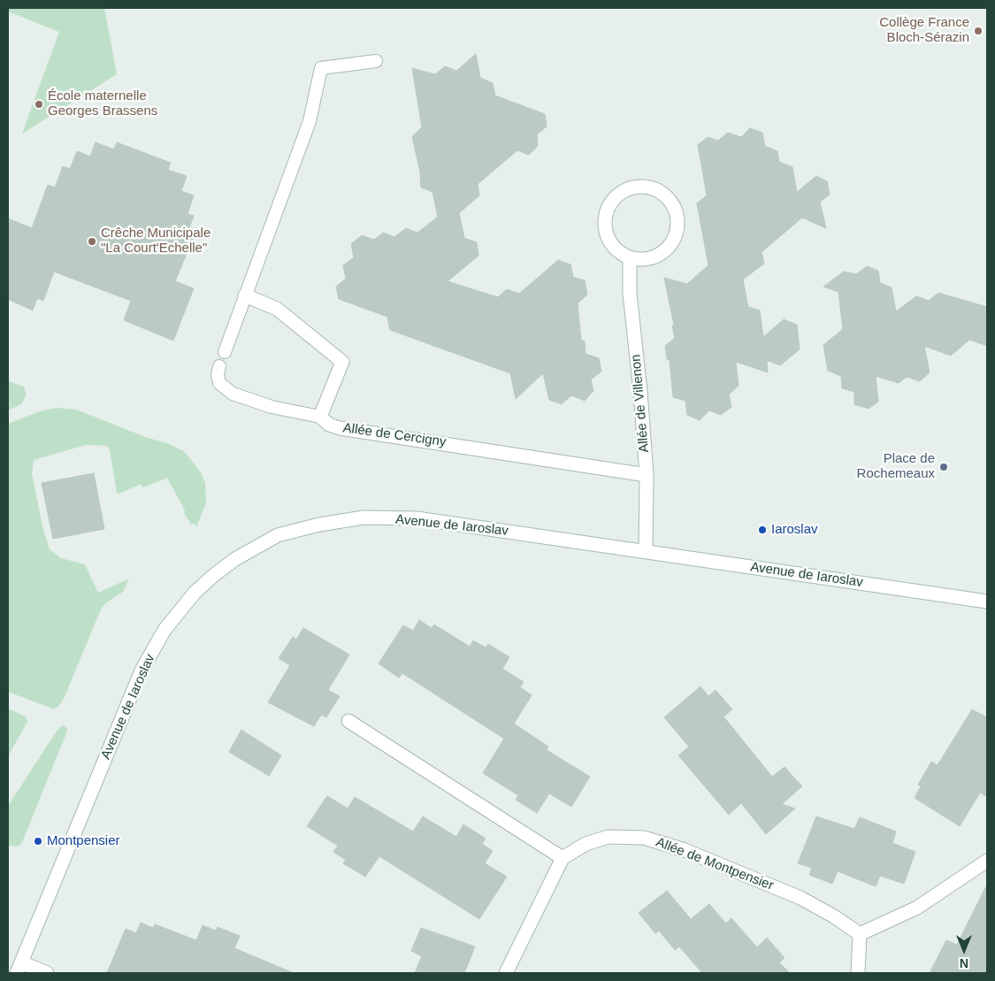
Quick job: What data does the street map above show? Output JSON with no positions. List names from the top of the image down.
{
  "streets": {
    "street": [
      "Allée de Villenon",
      "Allée de Cercigny",
      "Avenue de Iaroslav",
      "Allée de Montpensier"
    ]
  },
  "crossings": [
    ["Allée de Villenon", "Allée de Cercigny"],
    ["Allée de Villenon", "Avenue de Iaroslav"]
  ],
  "places": [
    "Collège France Bloch-Sérazin",
    "École maternelle Georges Brassens",
    "Crêche Municipale \"La Court'Echelle\"",
    "Place de Rochemeaux",
    "Iaroslav",
    "Montpensier"
  ],
  "north": "bottom"
}
